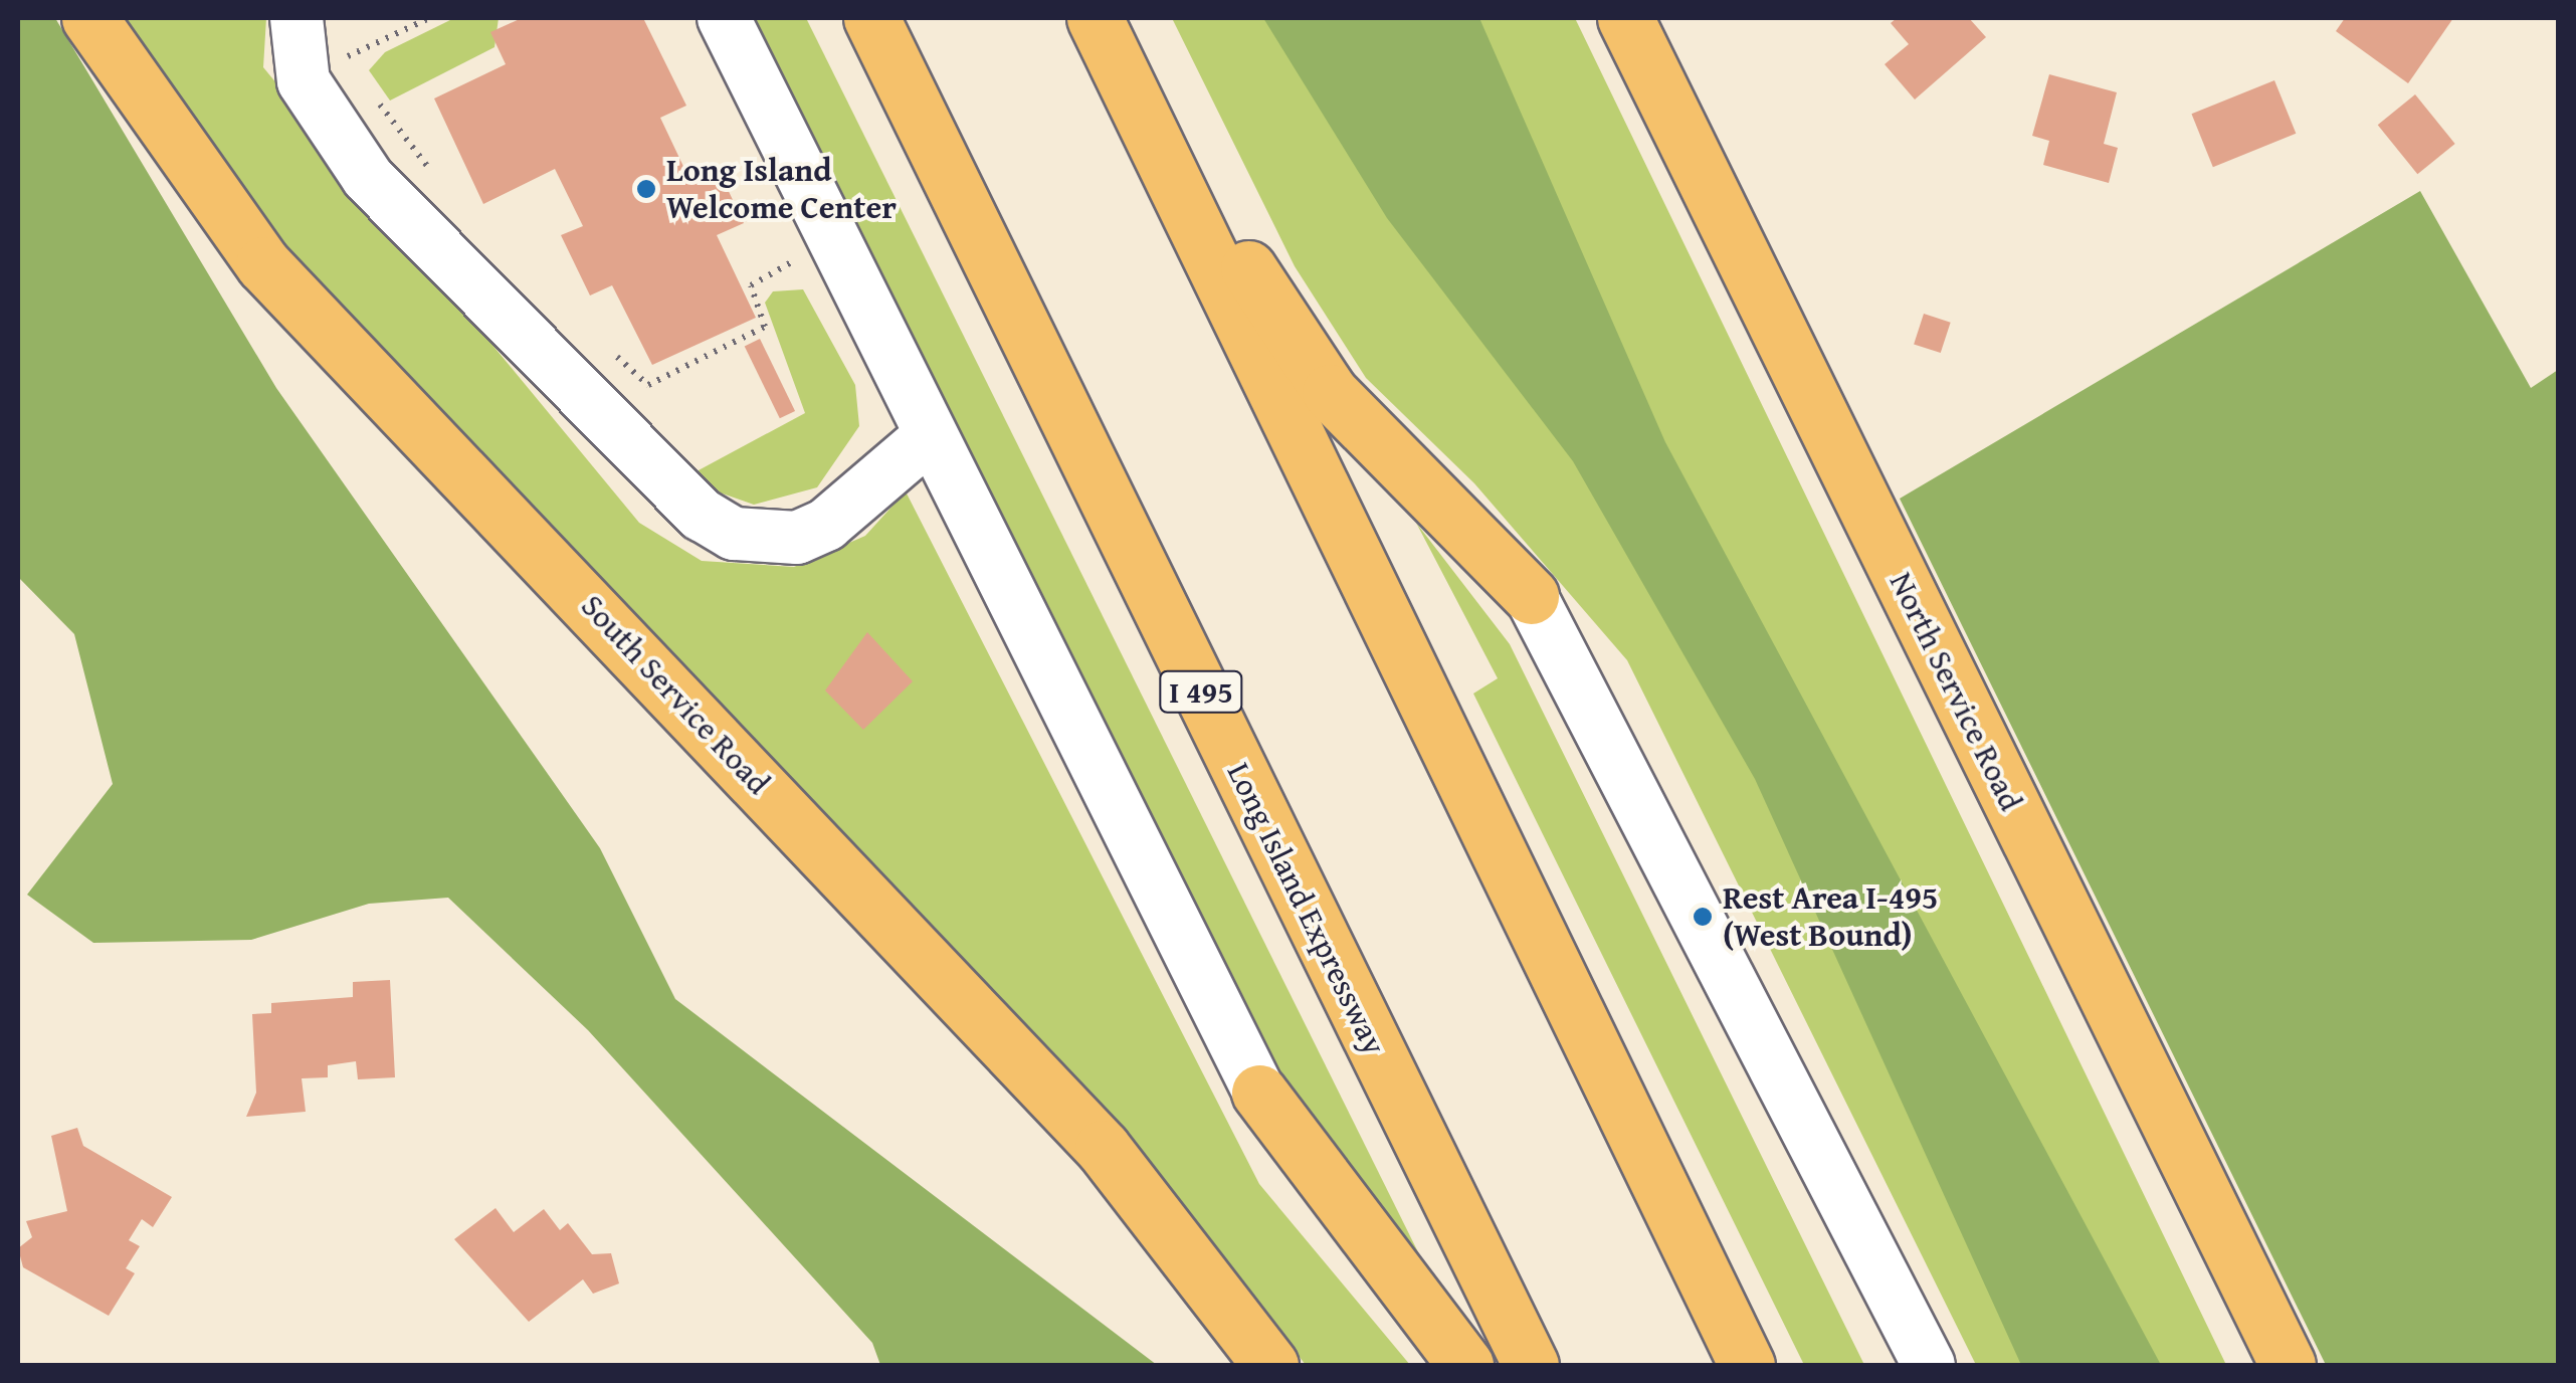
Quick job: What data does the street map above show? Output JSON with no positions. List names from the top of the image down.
{
  "streets": {
    "main road": [
      "I 495",
      "North Service Road",
      "South Service Road",
      "Long Island Expressway"
    ]
  },
  "places": ["Long Island Welcome Center", "Rest Area I-495 (West Bound)"]
}
